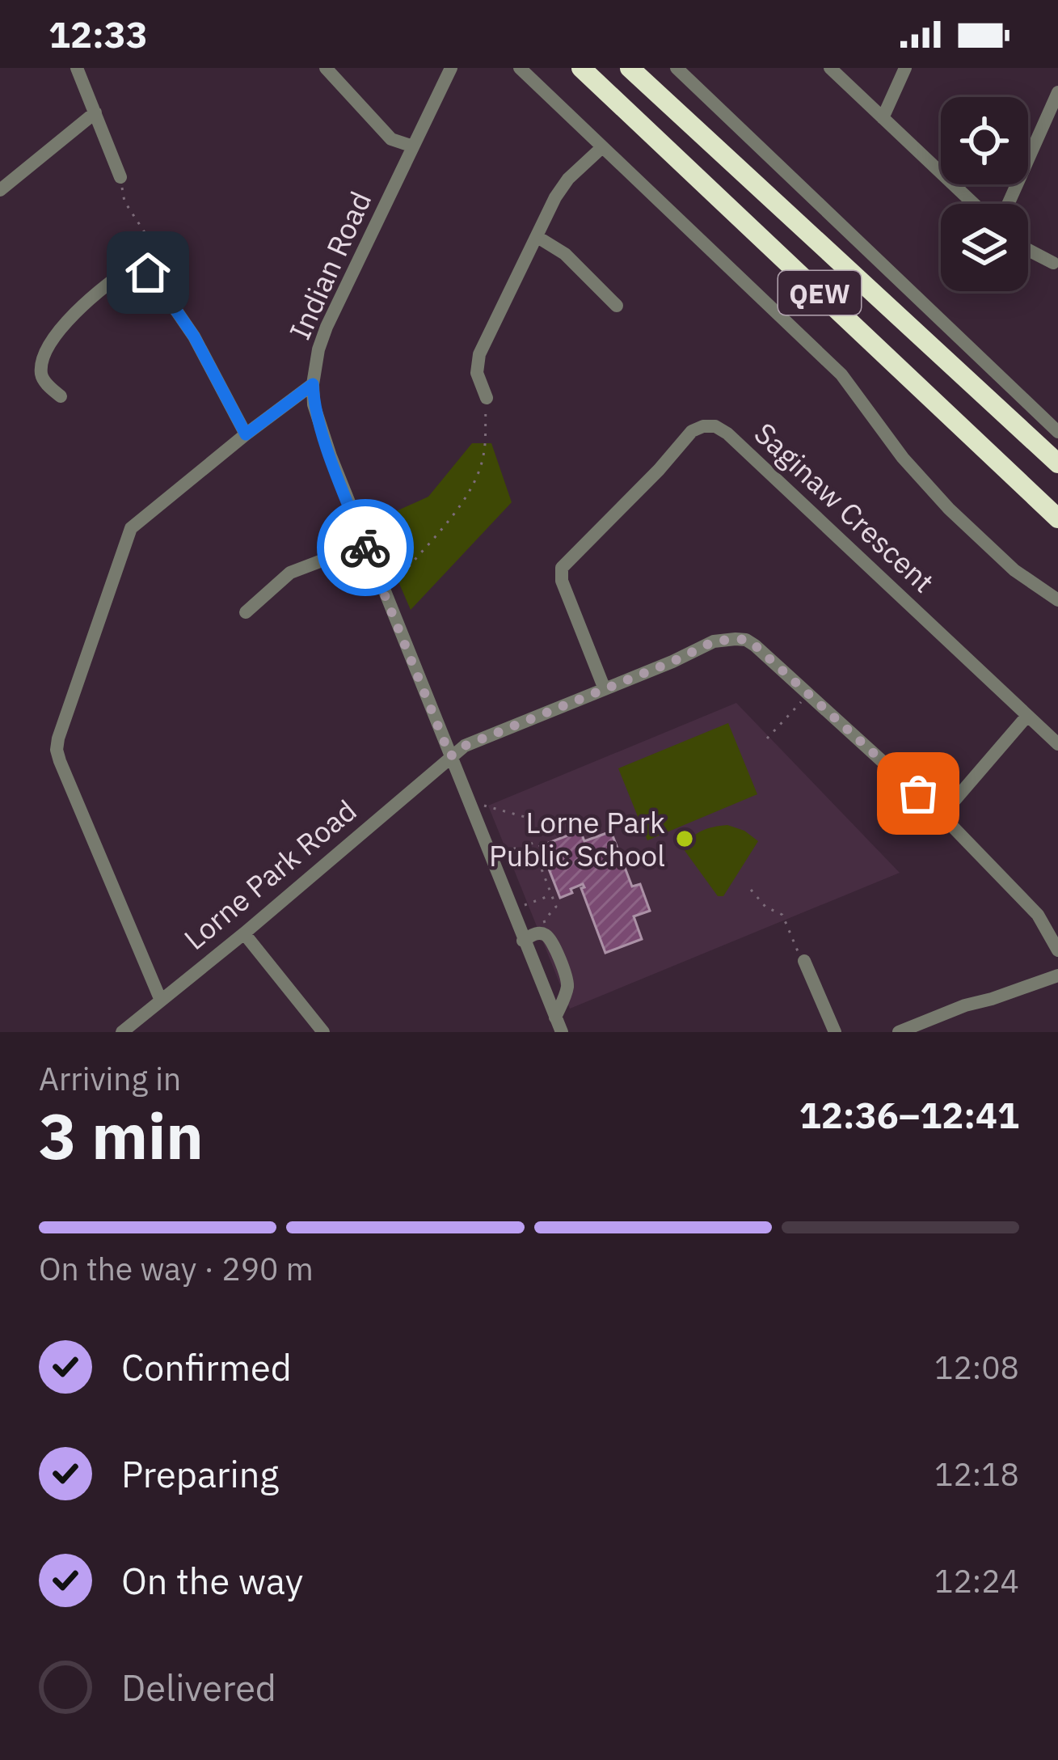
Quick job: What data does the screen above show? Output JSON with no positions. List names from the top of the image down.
{
  "streets": {
    "highway": ["QEW"],
    "street": ["Indian Road", "Saginaw Crescent", "Lorne Park Road"]
  },
  "crossings": [
    ["Indian Road", "Lorne Park Road"],
    ["Saginaw Crescent", "Lorne Park Road"]
  ],
  "places": ["Lorne Park Public School"],
  "page": {
    "status": "12:33",
    "heading": ["3 min", "Arriving in", "12:36–12:41"],
    "bar": "On the way · 290 m",
    "list": [
      ["Confirmed", "12:08"],
      ["Preparing", "12:18"],
      ["On the way", "12:24"],
      "Delivered"
    ]
  }
}
